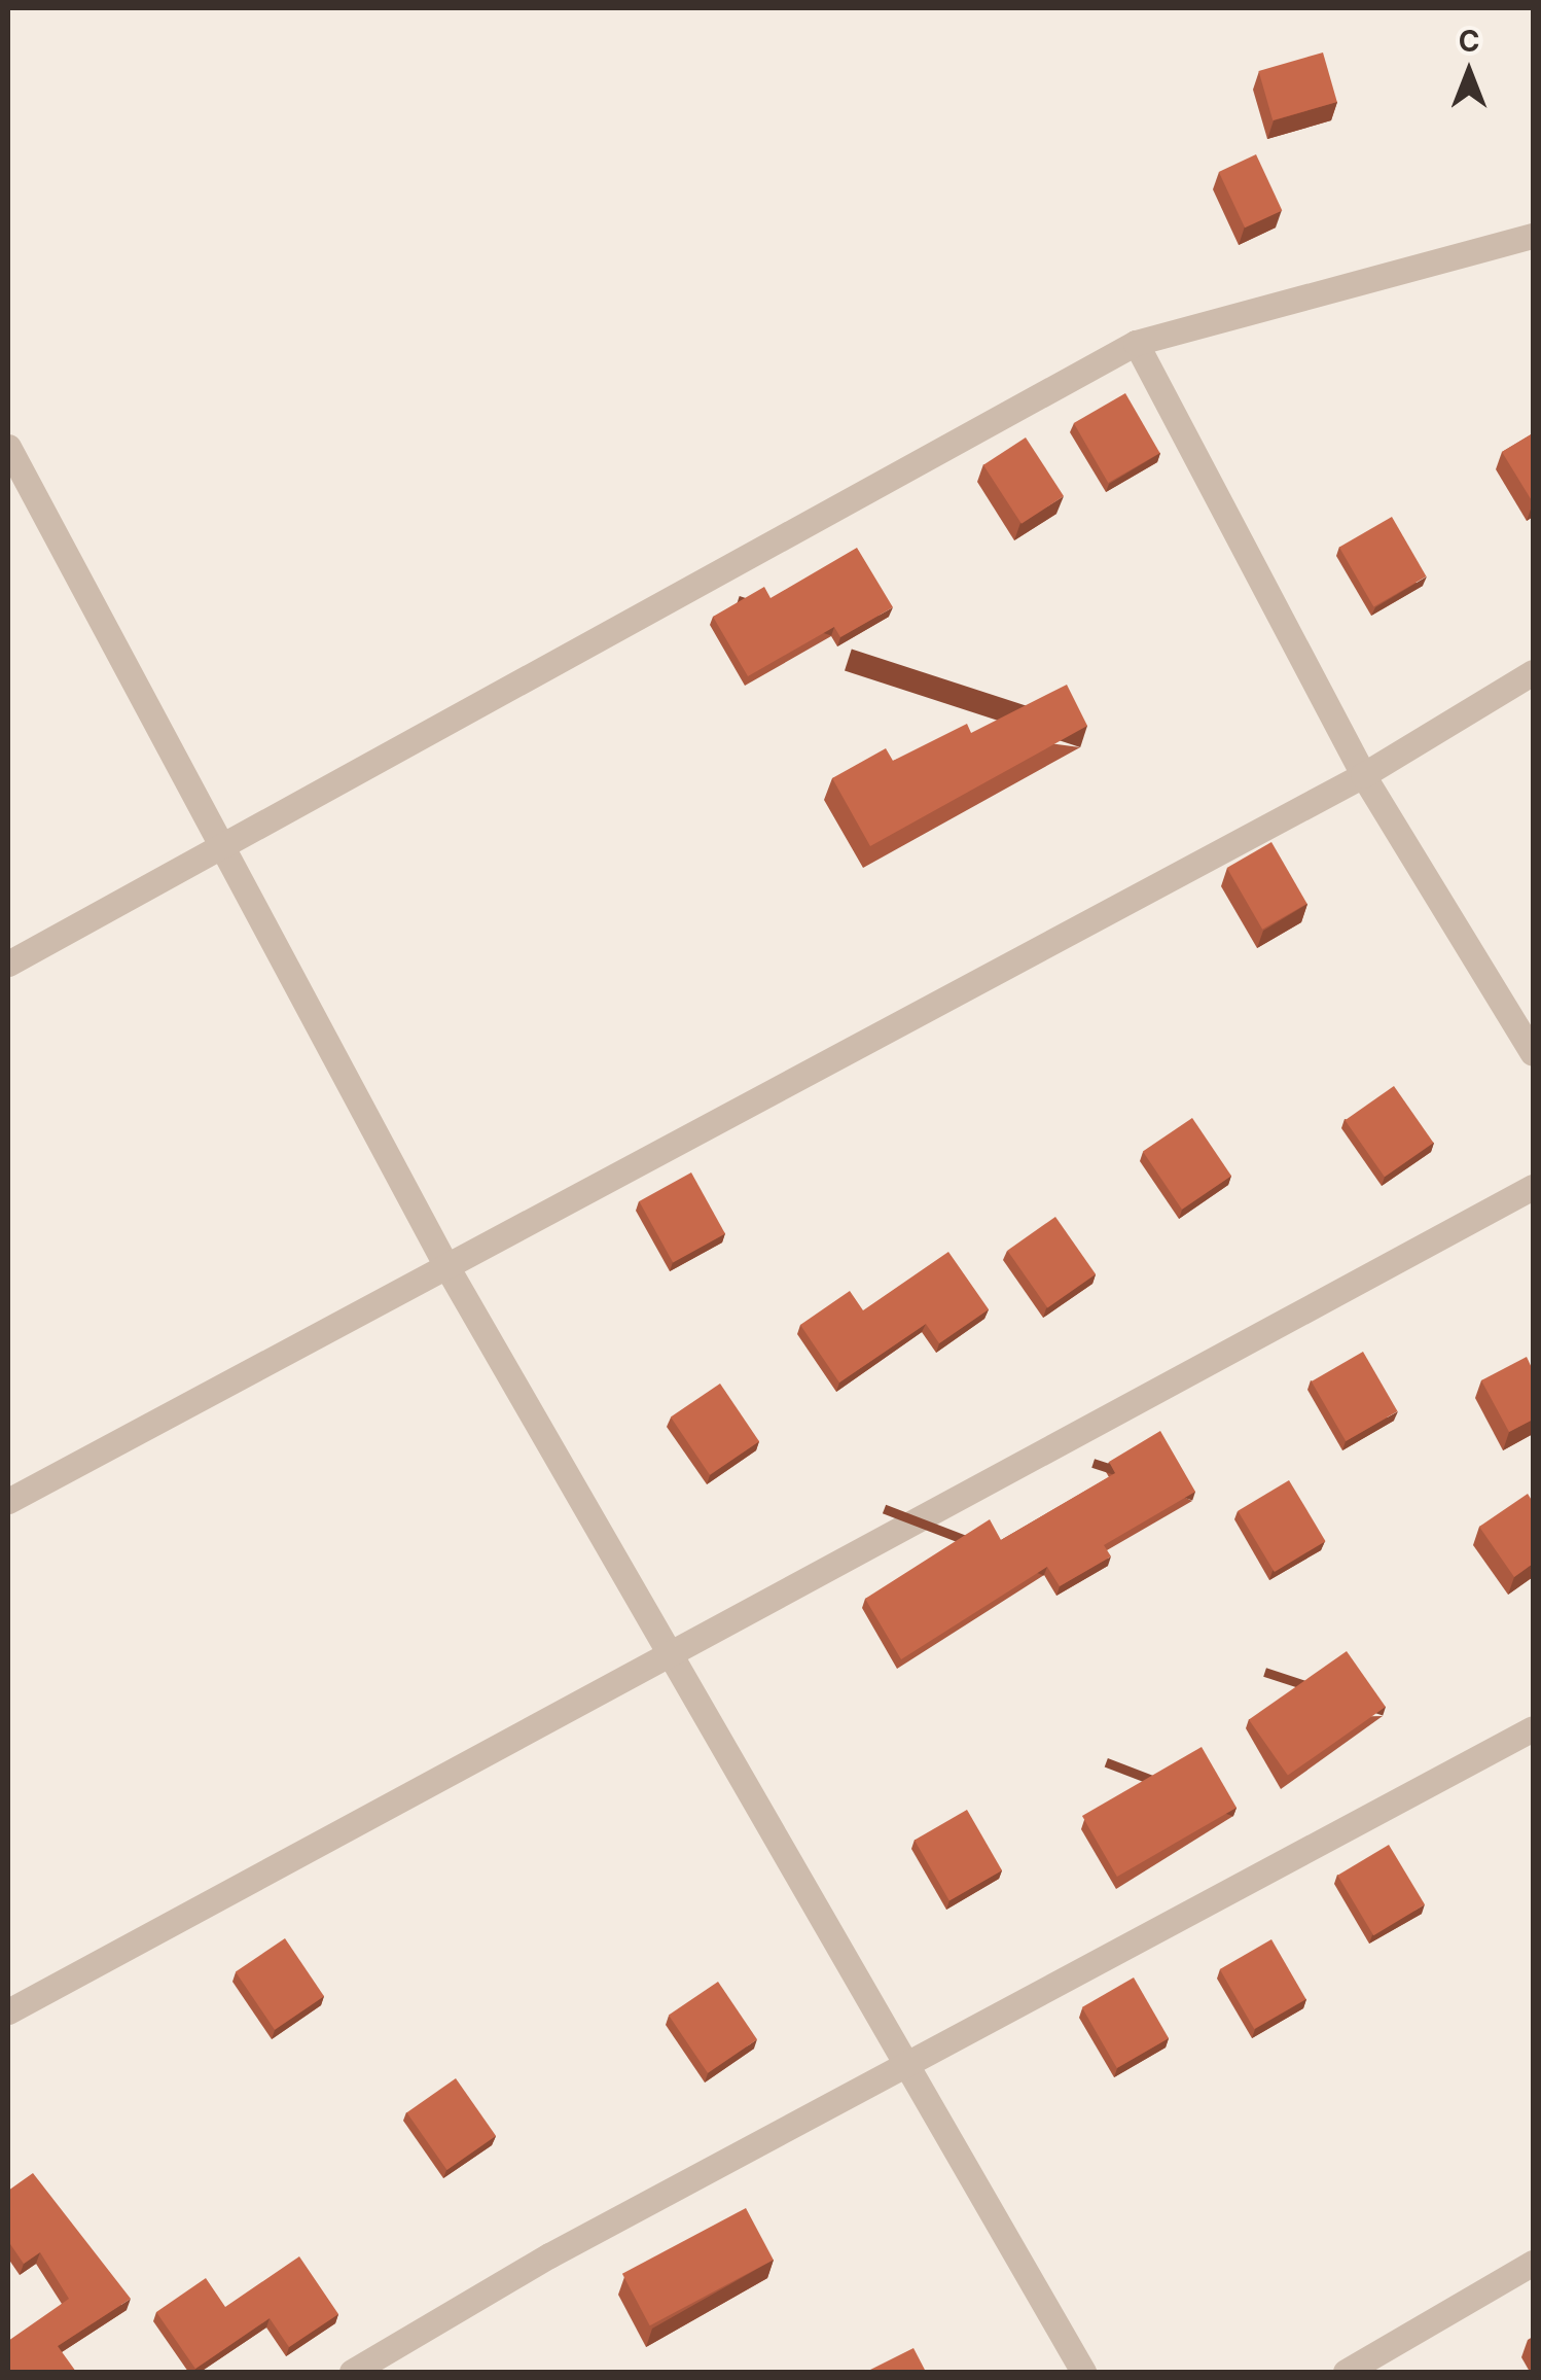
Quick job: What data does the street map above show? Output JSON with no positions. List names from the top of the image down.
{
  "north": "top"
}
